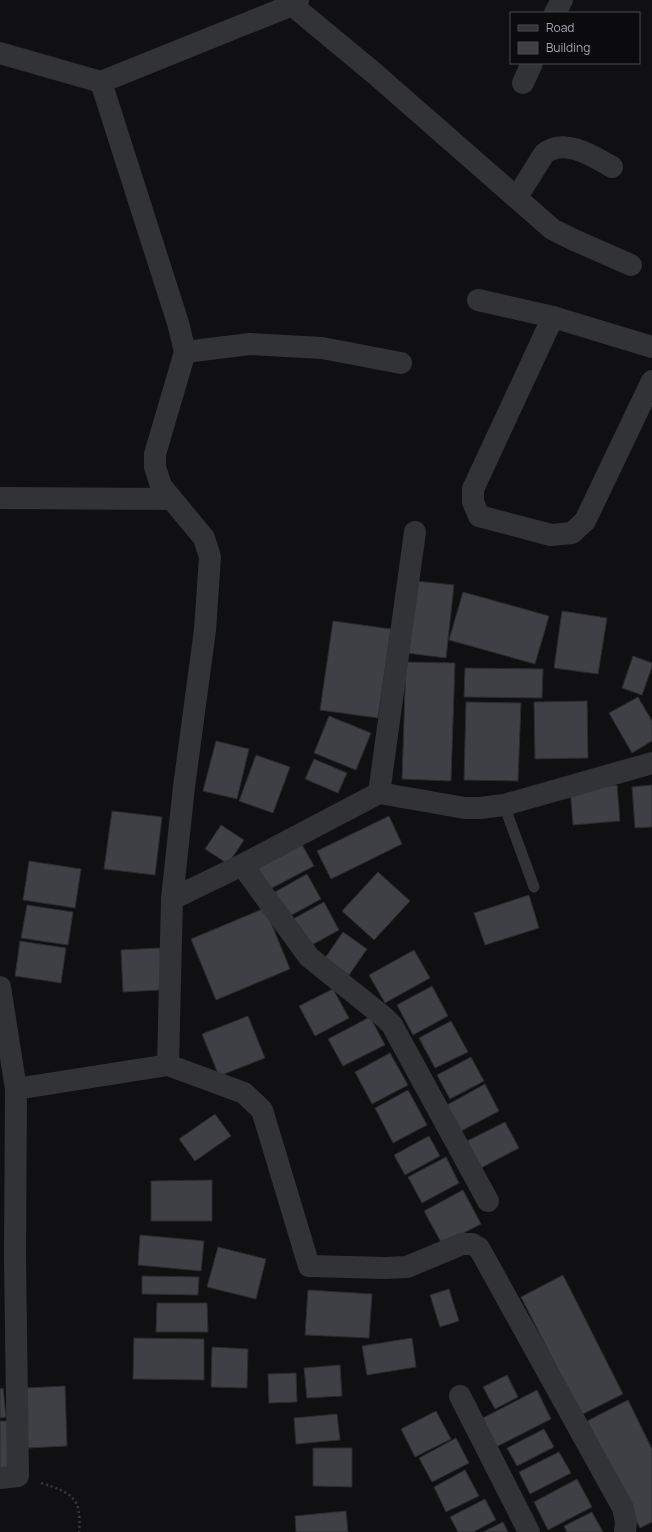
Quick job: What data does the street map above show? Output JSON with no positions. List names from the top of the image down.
{
  "legend": ["Road", "Building"]
}
